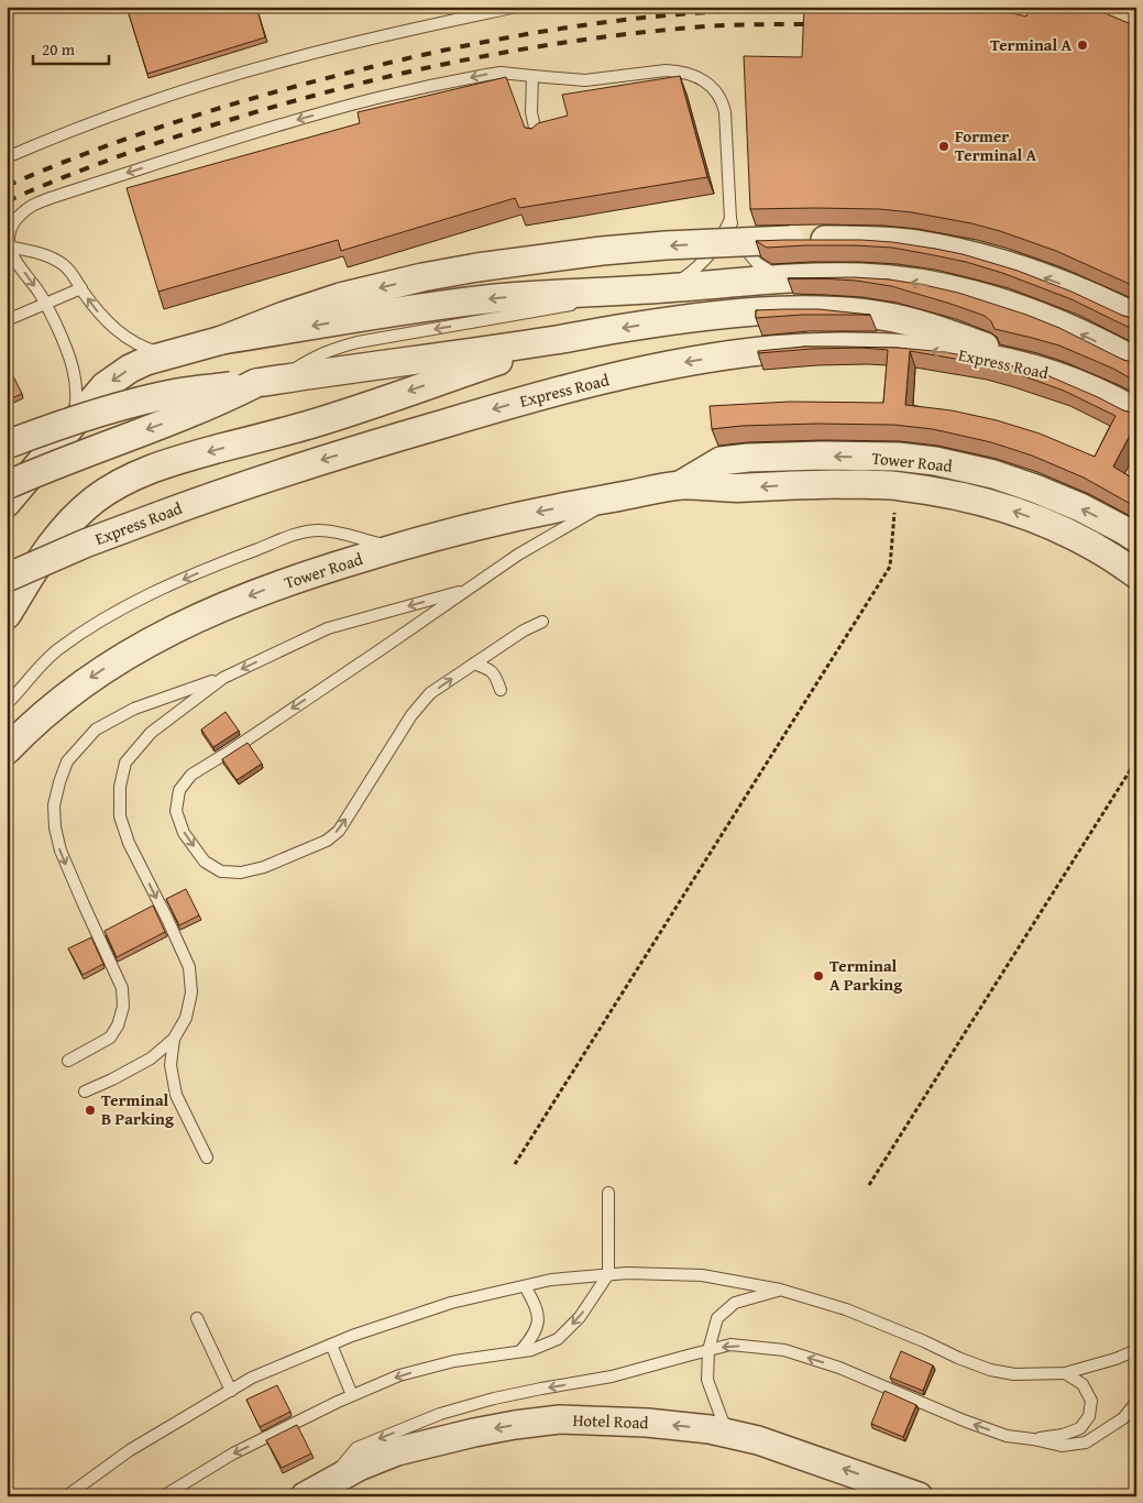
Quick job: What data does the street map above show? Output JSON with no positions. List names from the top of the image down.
{
  "streets": {
    "street": ["Express Road", "Tower Road", "Hotel Road"]
  },
  "one_way": ["Hotel Road"],
  "places": [
    "Terminal A",
    "Former Terminal A",
    "Terminal A Parking",
    "Terminal B Parking"
  ],
  "scale_bar": "20 m"
}
